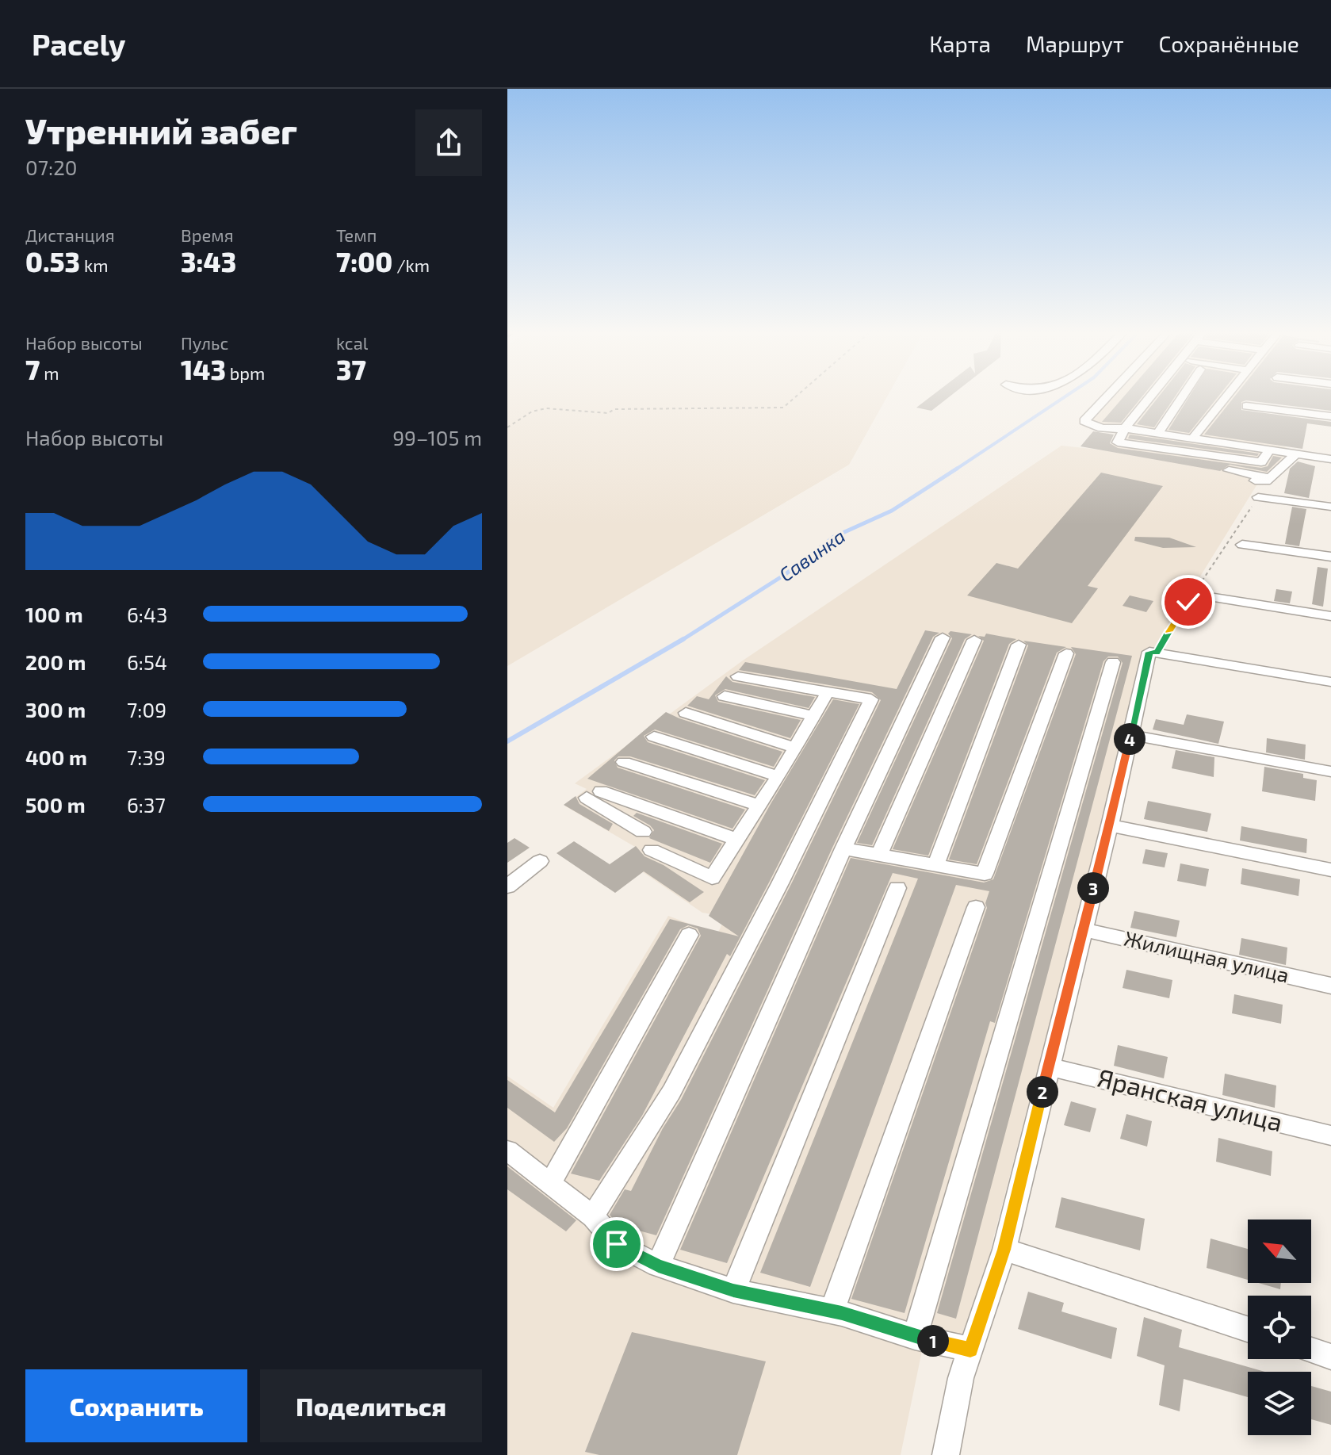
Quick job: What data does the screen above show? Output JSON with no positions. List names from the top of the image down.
{
  "streets": {
    "street": ["Жилищная улица", "Яранская улица"]
  },
  "water": ["Савинка"],
  "north": "top left",
  "page": {
    "header": "Pacely",
    "nav": ["Карта", "Маршрут", "Сохранённые"],
    "heading": ["Утренний забег", "07:20"],
    "stats": [
      ["Дистанция", "0.53 km"],
      ["Время", "3:43"],
      ["Темп", "7:00 /km"],
      ["Набор высоты", "7 m"],
      ["Пульс", "143 bpm"],
      ["kcal", "37"]
    ],
    "chart": ["Набор высоты", "99–105 m"],
    "list": [
      {
        "name": "100 m",
        "note": "6:43"
      },
      {
        "name": "200 m",
        "note": "6:54"
      },
      {
        "name": "300 m",
        "note": "7:09"
      },
      {
        "name": "400 m",
        "note": "7:39"
      },
      {
        "name": "500 m",
        "note": "6:37"
      }
    ],
    "pins": [
      "4",
      "3",
      "2",
      "1"
    ],
    "buttons": ["Сохранить", "Поделиться"]
  }
}
